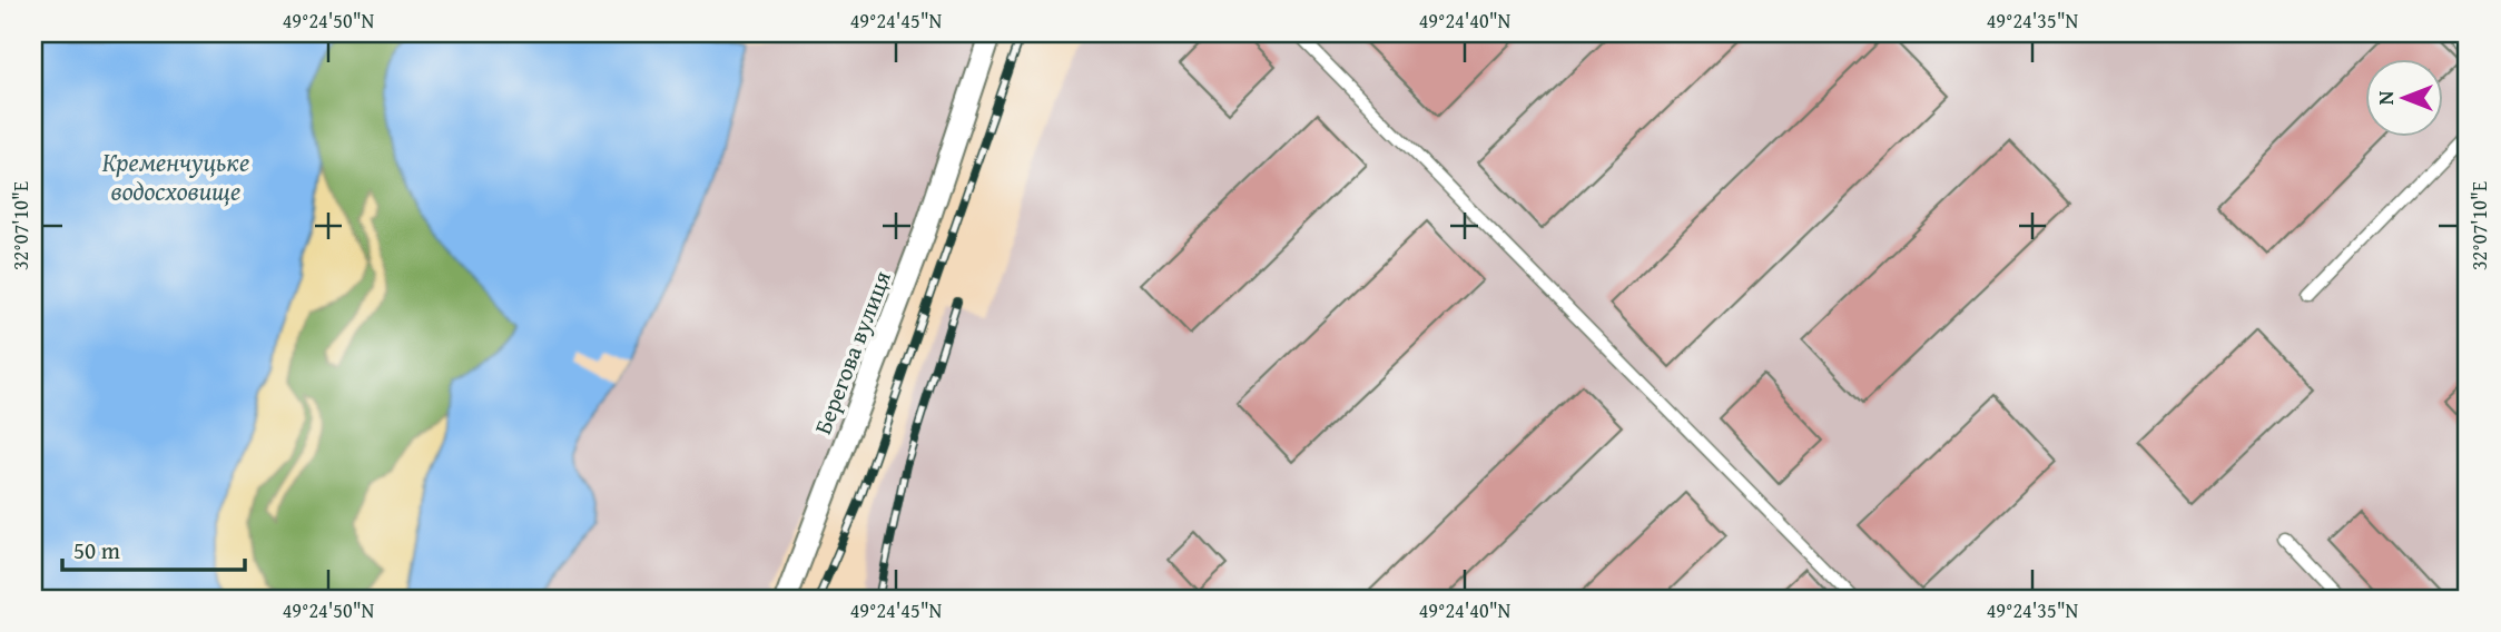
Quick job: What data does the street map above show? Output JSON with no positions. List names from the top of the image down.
{
  "streets": {
    "street": ["Берегова вулиця"]
  },
  "water": ["Кременчуцьке водосховище"],
  "scale_bar": "50 m",
  "north": "left",
  "coordinates": [
    "49°24'50\"N",
    "49°24'45\"N",
    "49°24'40\"N",
    "49°24'35\"N",
    "32°07'10\"E"
  ]
}
